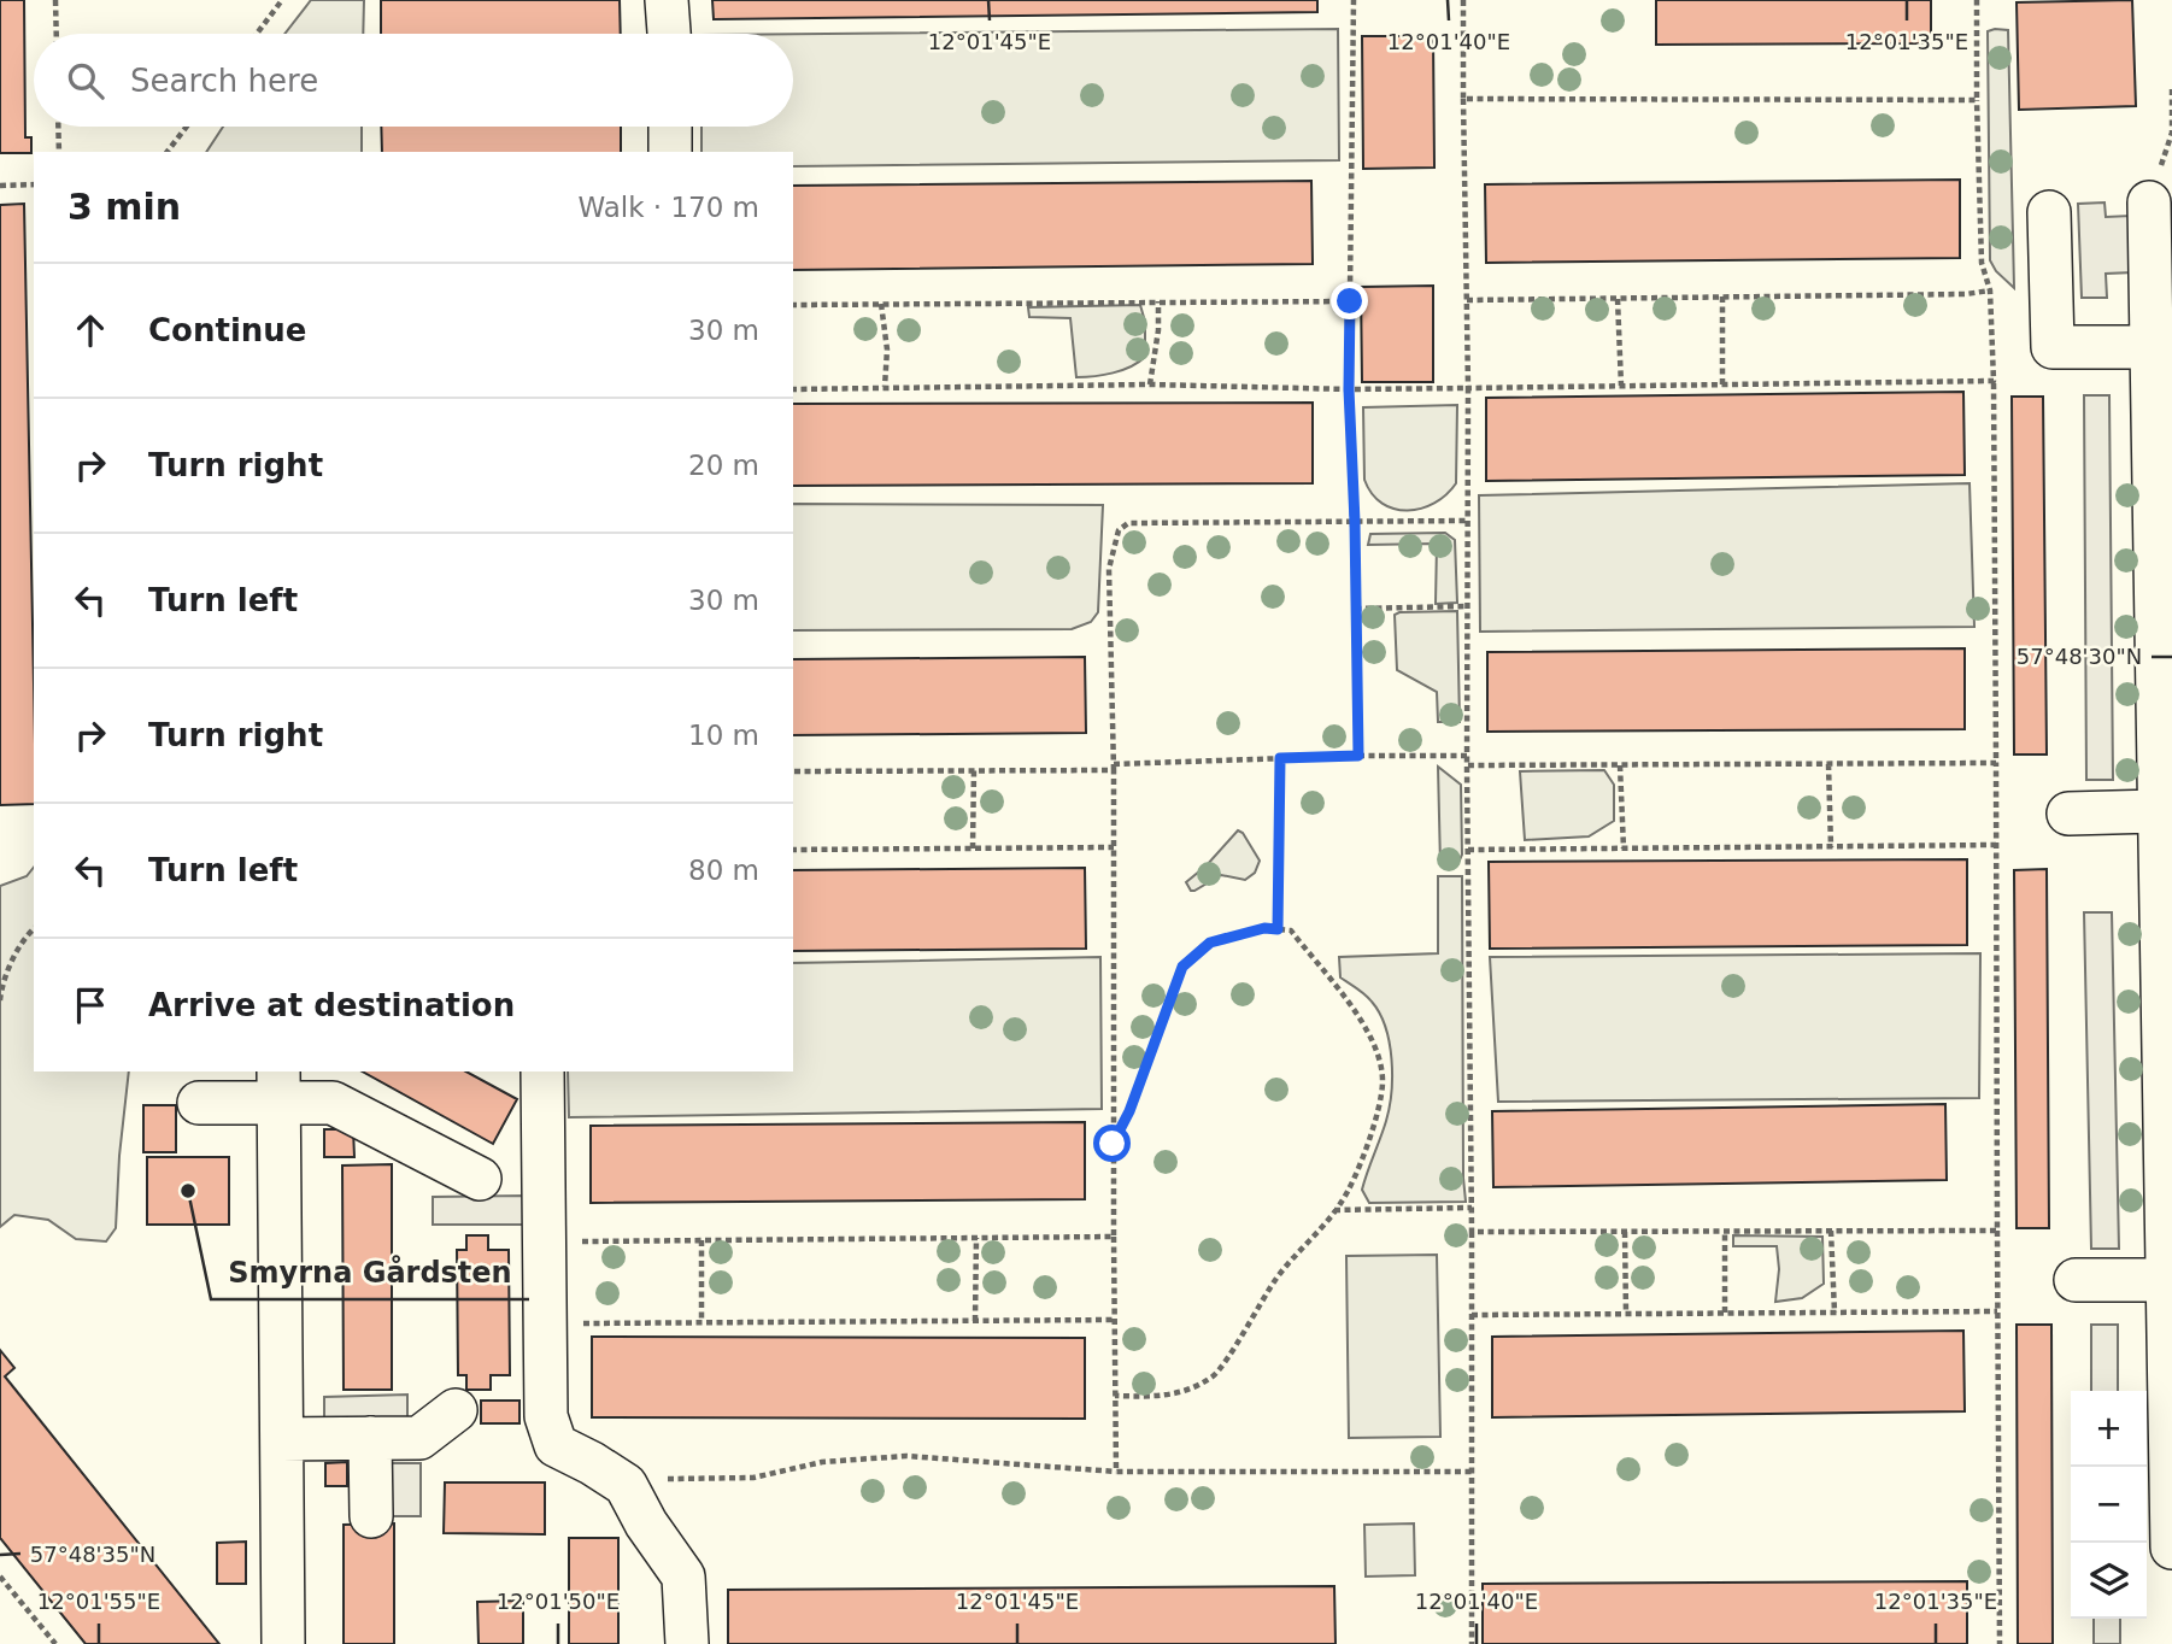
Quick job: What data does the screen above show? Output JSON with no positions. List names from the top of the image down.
{
  "places": ["Smyrna Gårdsten"],
  "page": {
    "search": "Search here",
    "heading": ["3 min", "Walk · 170 m"],
    "list": [
      ["Continue", "30 m"],
      ["Turn right", "20 m"],
      ["Turn left", "30 m"],
      ["Turn right", "10 m"],
      ["Turn left", "80 m"],
      "Arrive at destination"
    ],
    "map_buttons": ["+", "−"]
  },
  "coordinates": [
    "12°01'45\"E",
    "12°01'40\"E",
    "12°01'35\"E",
    "57°48'30\"N",
    "57°48'35\"N",
    "12°01'55\"E",
    "12°01'50\"E"
  ]
}
